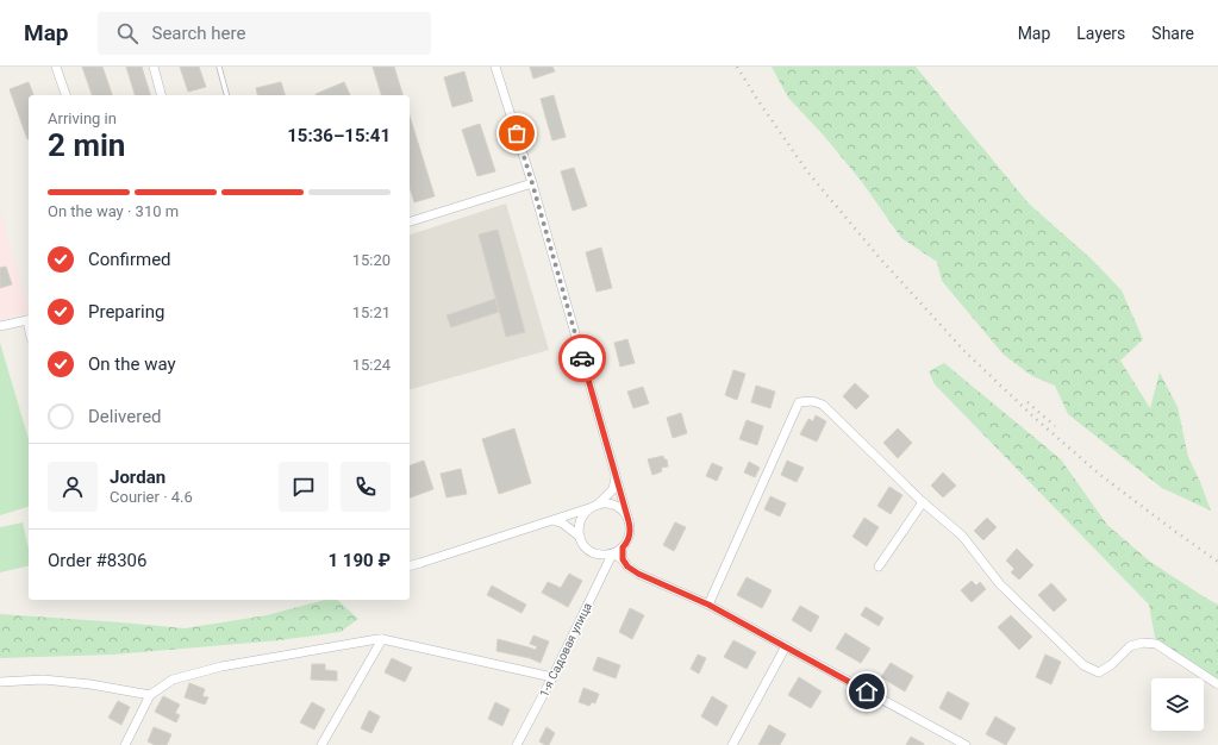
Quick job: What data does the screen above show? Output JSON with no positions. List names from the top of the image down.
{
  "streets": {
    "street": ["1-я Садовая улица"]
  },
  "page": {
    "header": "Map",
    "search": "Search here",
    "nav": ["Map", "Layers", "Share"],
    "heading": ["2 min", "Arriving in", "15:36–15:41"],
    "panel": [
      "Jordan",
      "Courier · 4.6",
      "Order #8306",
      "1 190 ₽"
    ],
    "bar": "On the way · 310 m",
    "list": [
      ["Confirmed", "15:20"],
      ["Preparing", "15:21"],
      ["On the way", "15:24"],
      "Delivered"
    ]
  }
}
